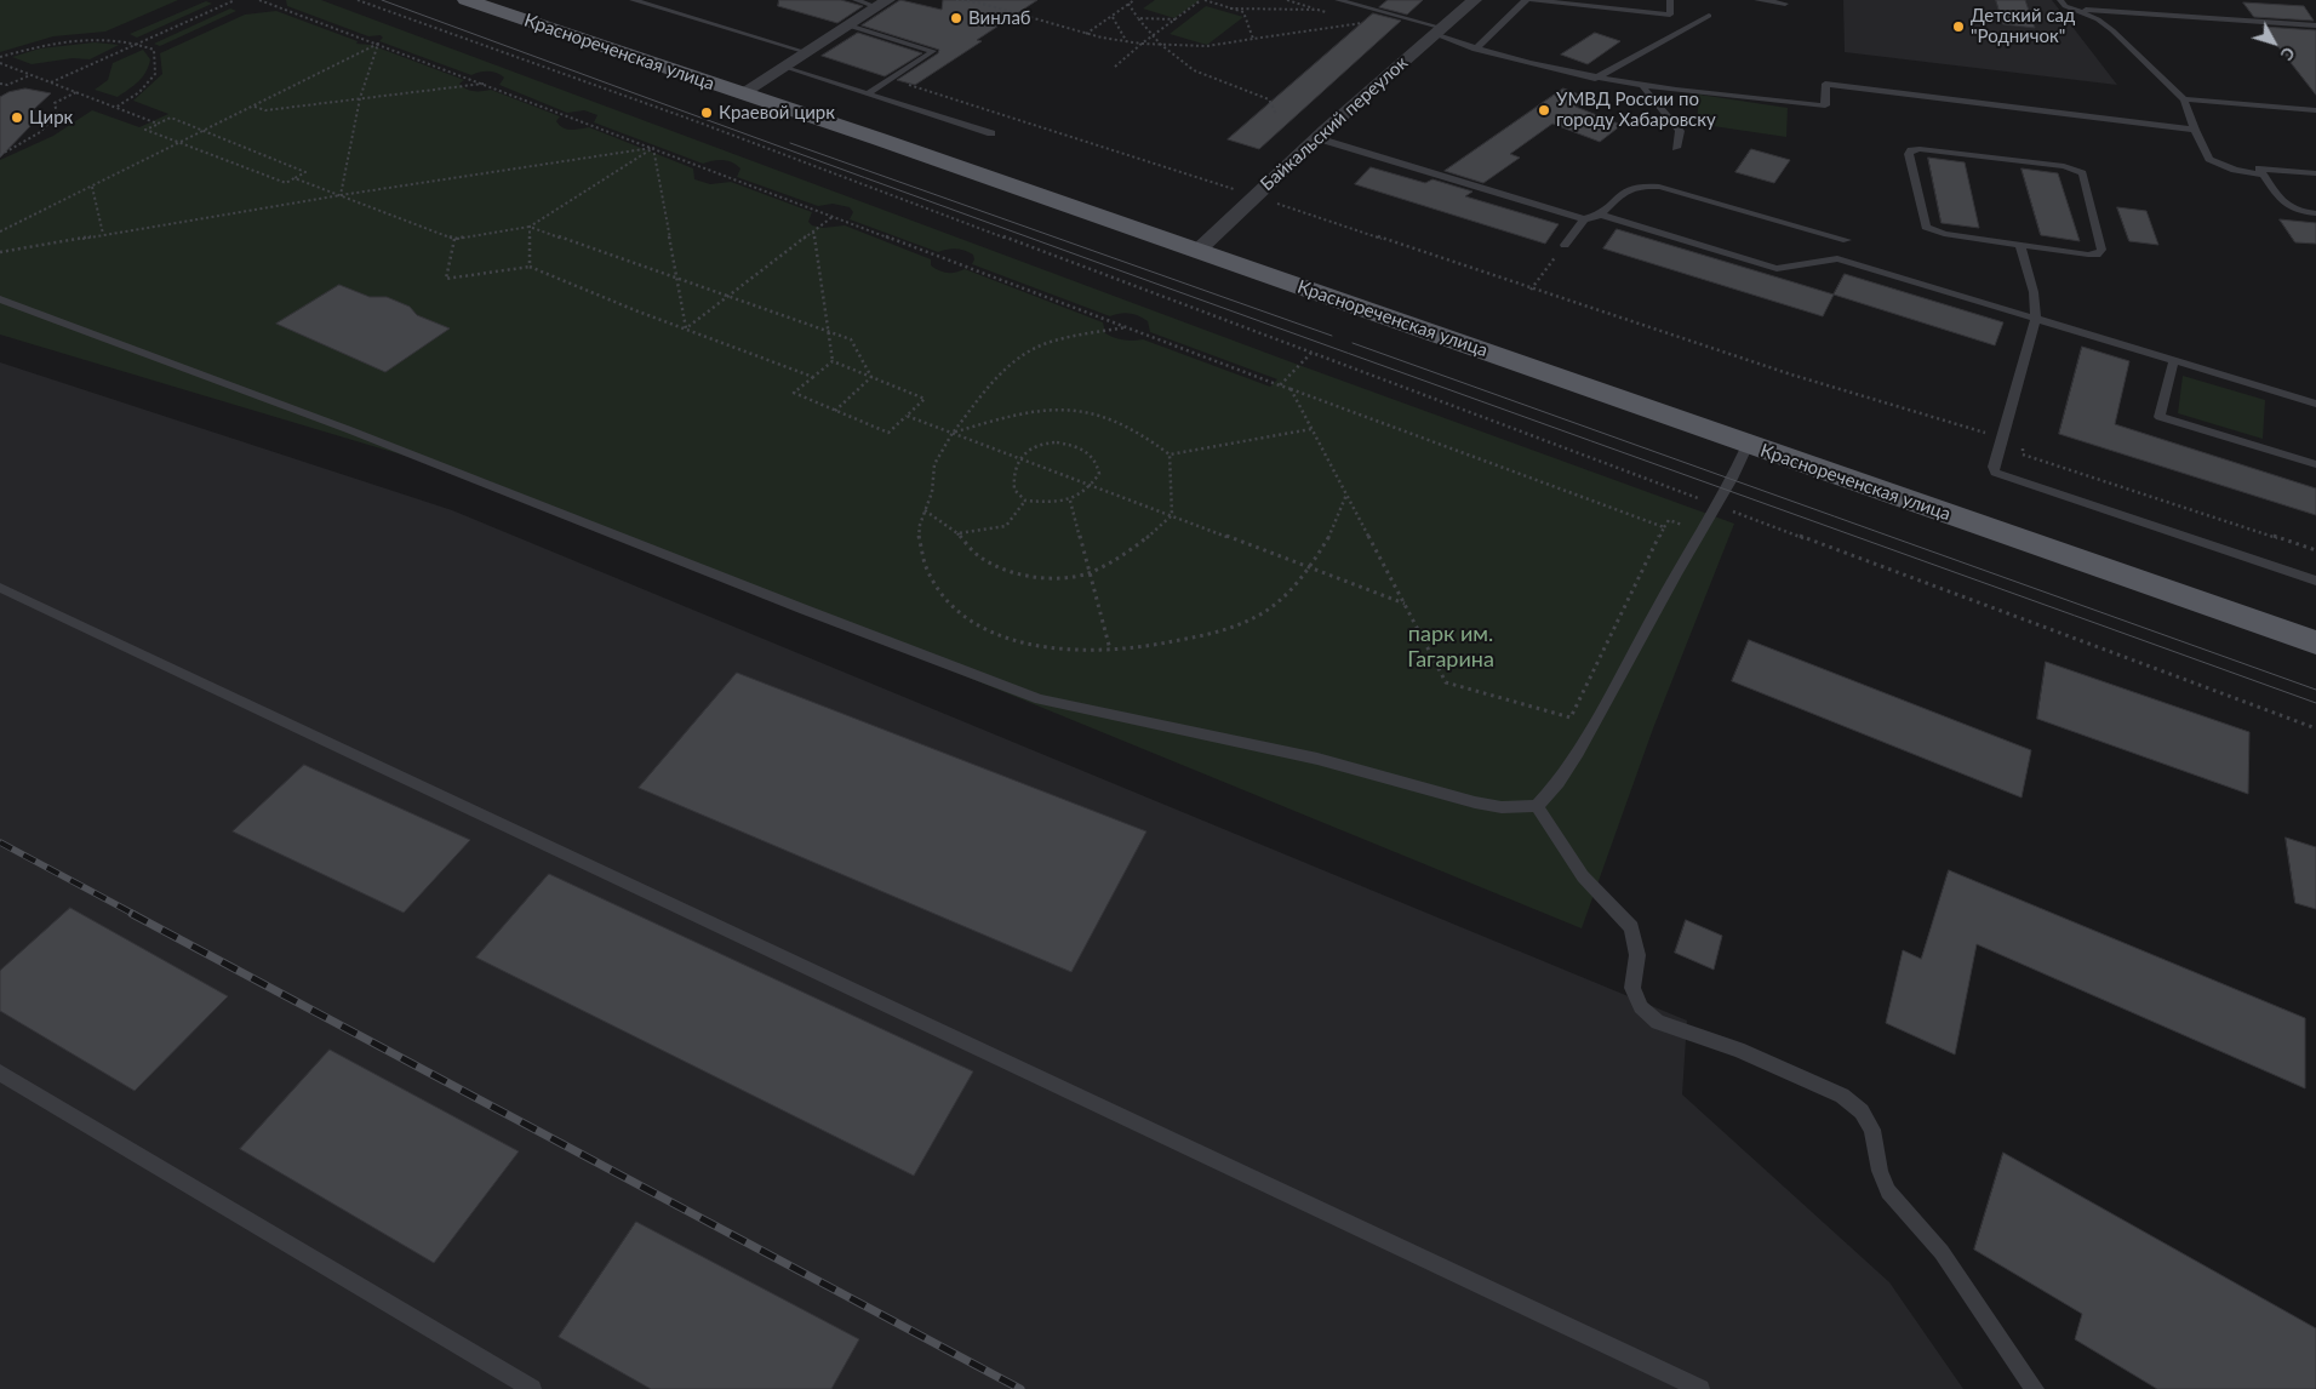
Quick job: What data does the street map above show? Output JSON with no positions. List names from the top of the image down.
{
  "streets": {
    "main road": ["Краснореченская улица"],
    "street": ["Байкальский переулок"]
  },
  "crossings": [
    ["Краснореченская улица", "Байкальский переулок"]
  ],
  "parks": ["парк им. Гагарина"],
  "places": [
    "Винлаб",
    "Детский сад \"Родничок\"",
    "УМВД России по городу Хабаровску",
    "Краевой цирк",
    "Цирк"
  ],
  "north": "bottom right"
}
